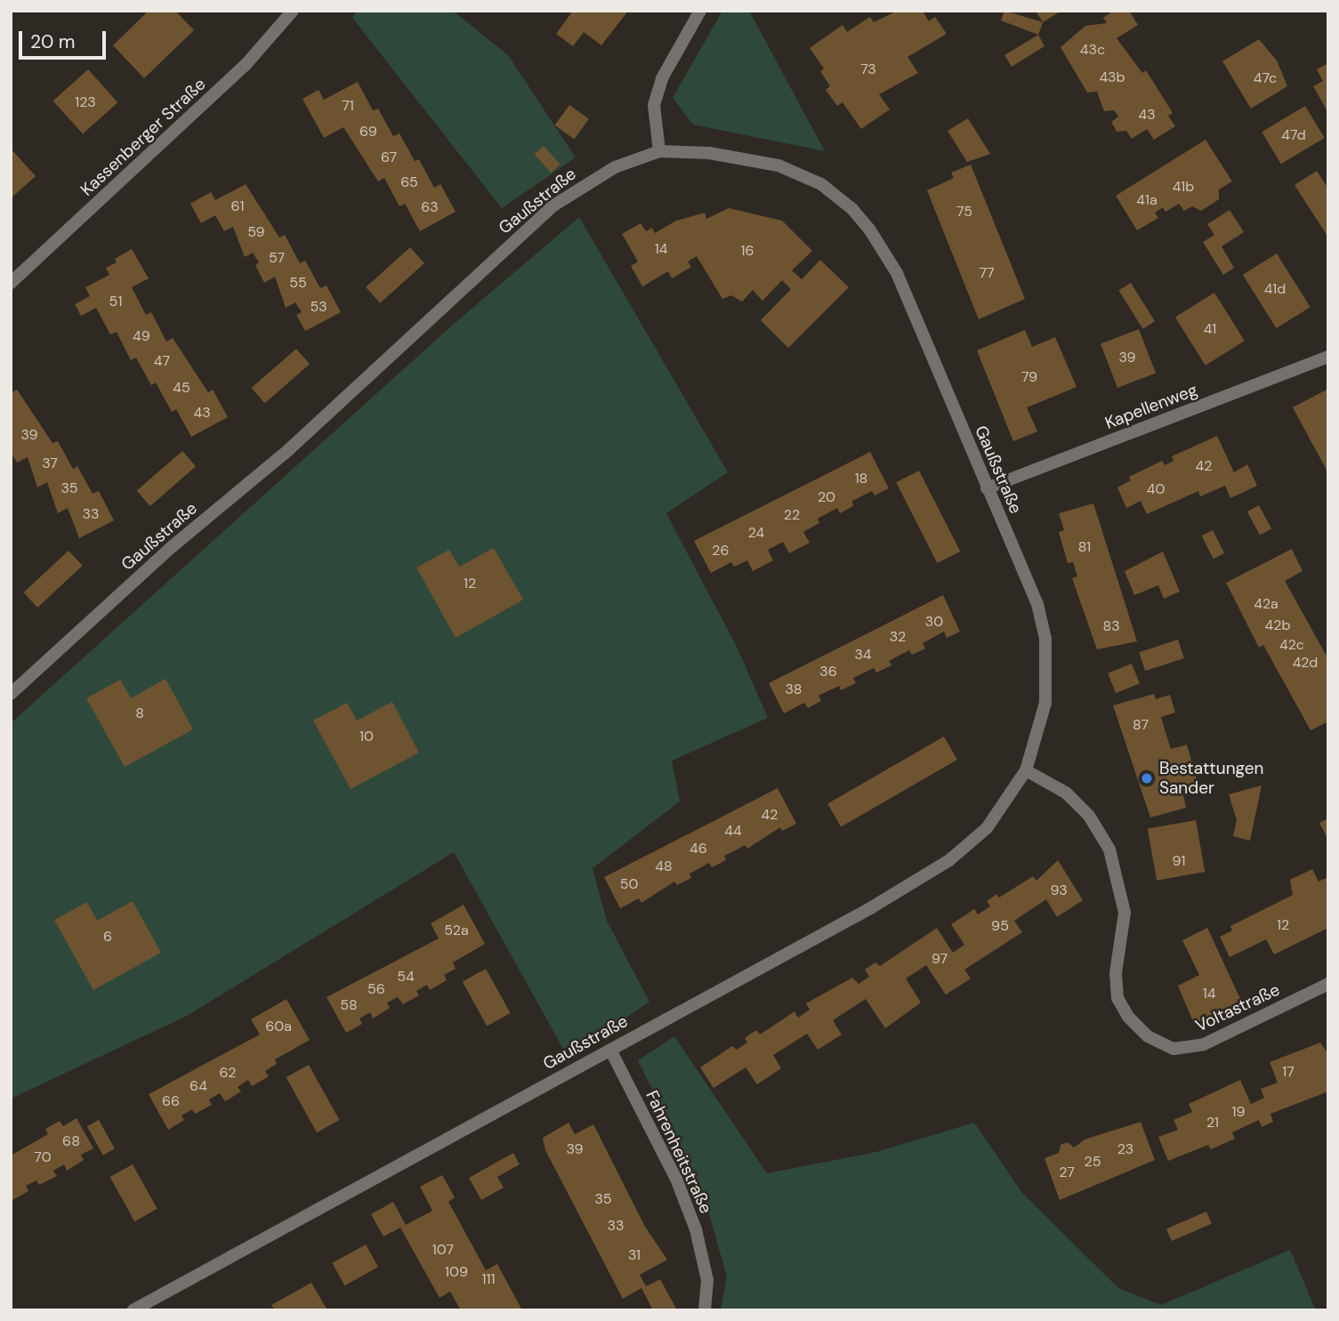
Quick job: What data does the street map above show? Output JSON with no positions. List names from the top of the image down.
{
  "streets": {
    "street": [
      "Kassenberger Straße",
      "Gaußstraße",
      "Kapellenweg",
      "Voltastraße",
      "Fahrenheitstraße"
    ]
  },
  "crossings": [
    ["Gaußstraße", "Kapellenweg"],
    ["Gaußstraße", "Voltastraße"],
    ["Gaußstraße", "Fahrenheitstraße"]
  ],
  "places": ["Bestattungen Sander"],
  "house_numbers": [
    "43c",
    "73",
    "43b",
    "47c",
    "123",
    "71",
    "43",
    "69",
    "47d",
    "67",
    "65",
    "41b",
    "41a",
    "61",
    "63",
    "75",
    "59",
    "14",
    "16",
    "57",
    "77",
    "55",
    "41d",
    "51",
    "53",
    "41",
    "49",
    "39",
    "47",
    "79",
    "45",
    "43",
    "39",
    "37",
    "42",
    "18",
    "35",
    "40",
    "20",
    "33",
    "22",
    "24",
    "81",
    "26",
    "12",
    "42a",
    "30",
    "42b",
    "83",
    "32",
    "42c",
    "34",
    "42d",
    "36",
    "38",
    "8",
    "87",
    "10",
    "42",
    "44",
    "46",
    "91",
    "48",
    "50",
    "93",
    "12",
    "95",
    "52a",
    "6",
    "97",
    "54",
    "56",
    "14",
    "58",
    "60a",
    "17",
    "62",
    "64",
    "66",
    "19",
    "21",
    "68",
    "39",
    "23",
    "70",
    "25",
    "27",
    "35",
    "33",
    "107",
    "31",
    "109",
    "111"
  ],
  "scale_bar": "20 m"
}
